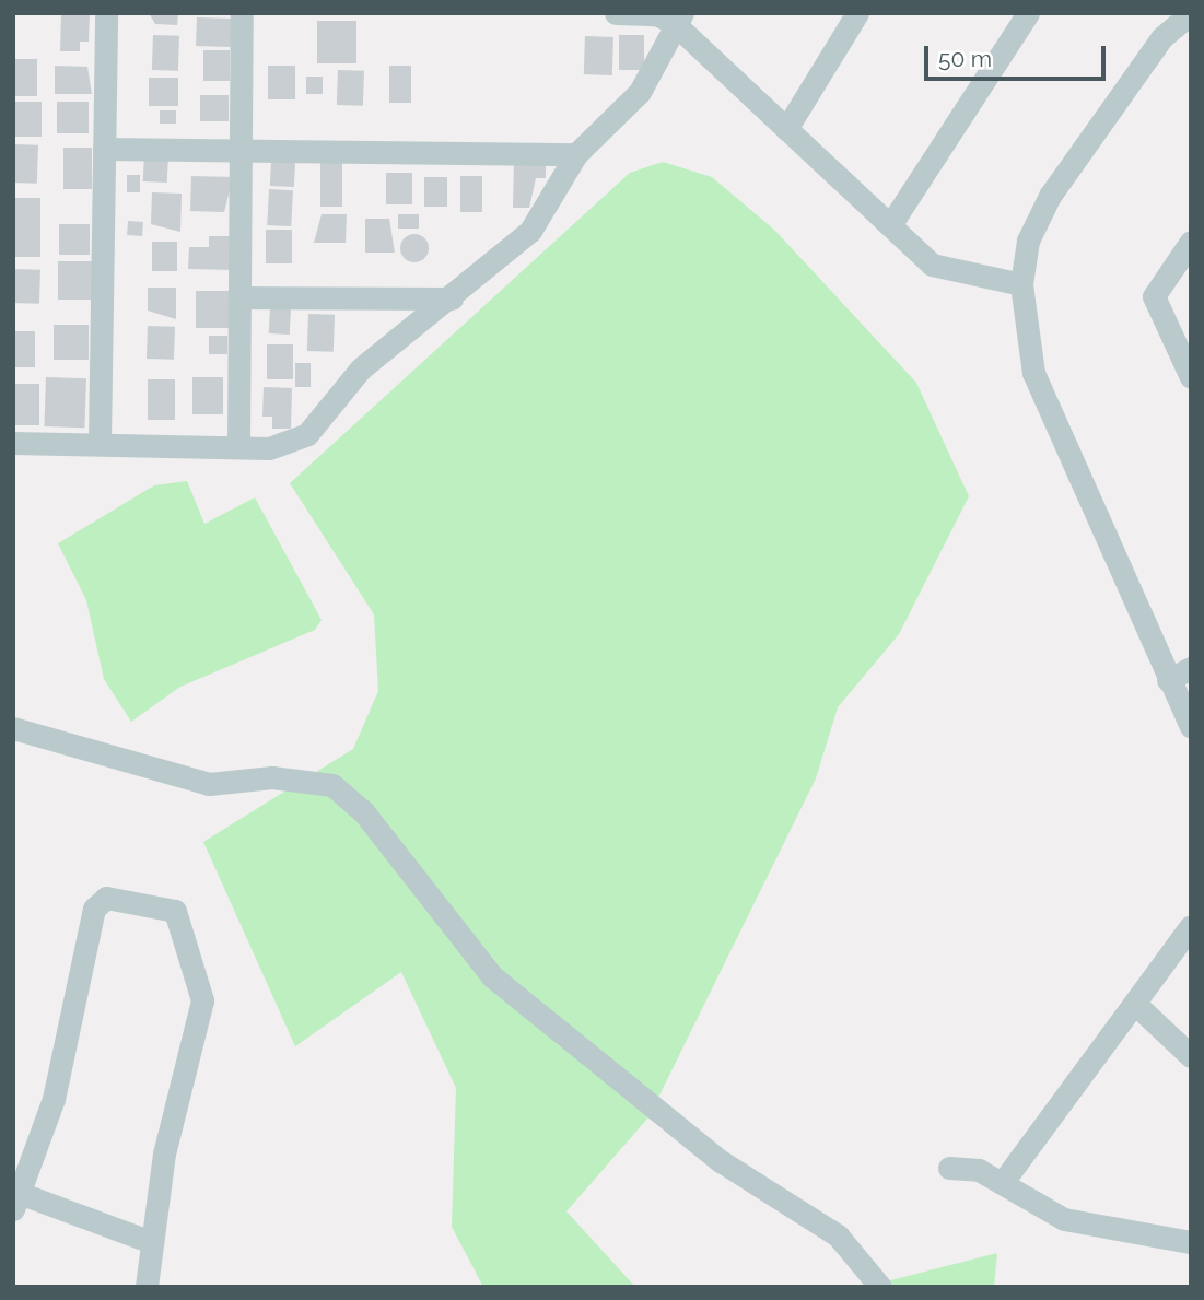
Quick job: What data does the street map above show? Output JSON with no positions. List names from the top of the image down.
{
  "scale_bar": "50 m"
}
